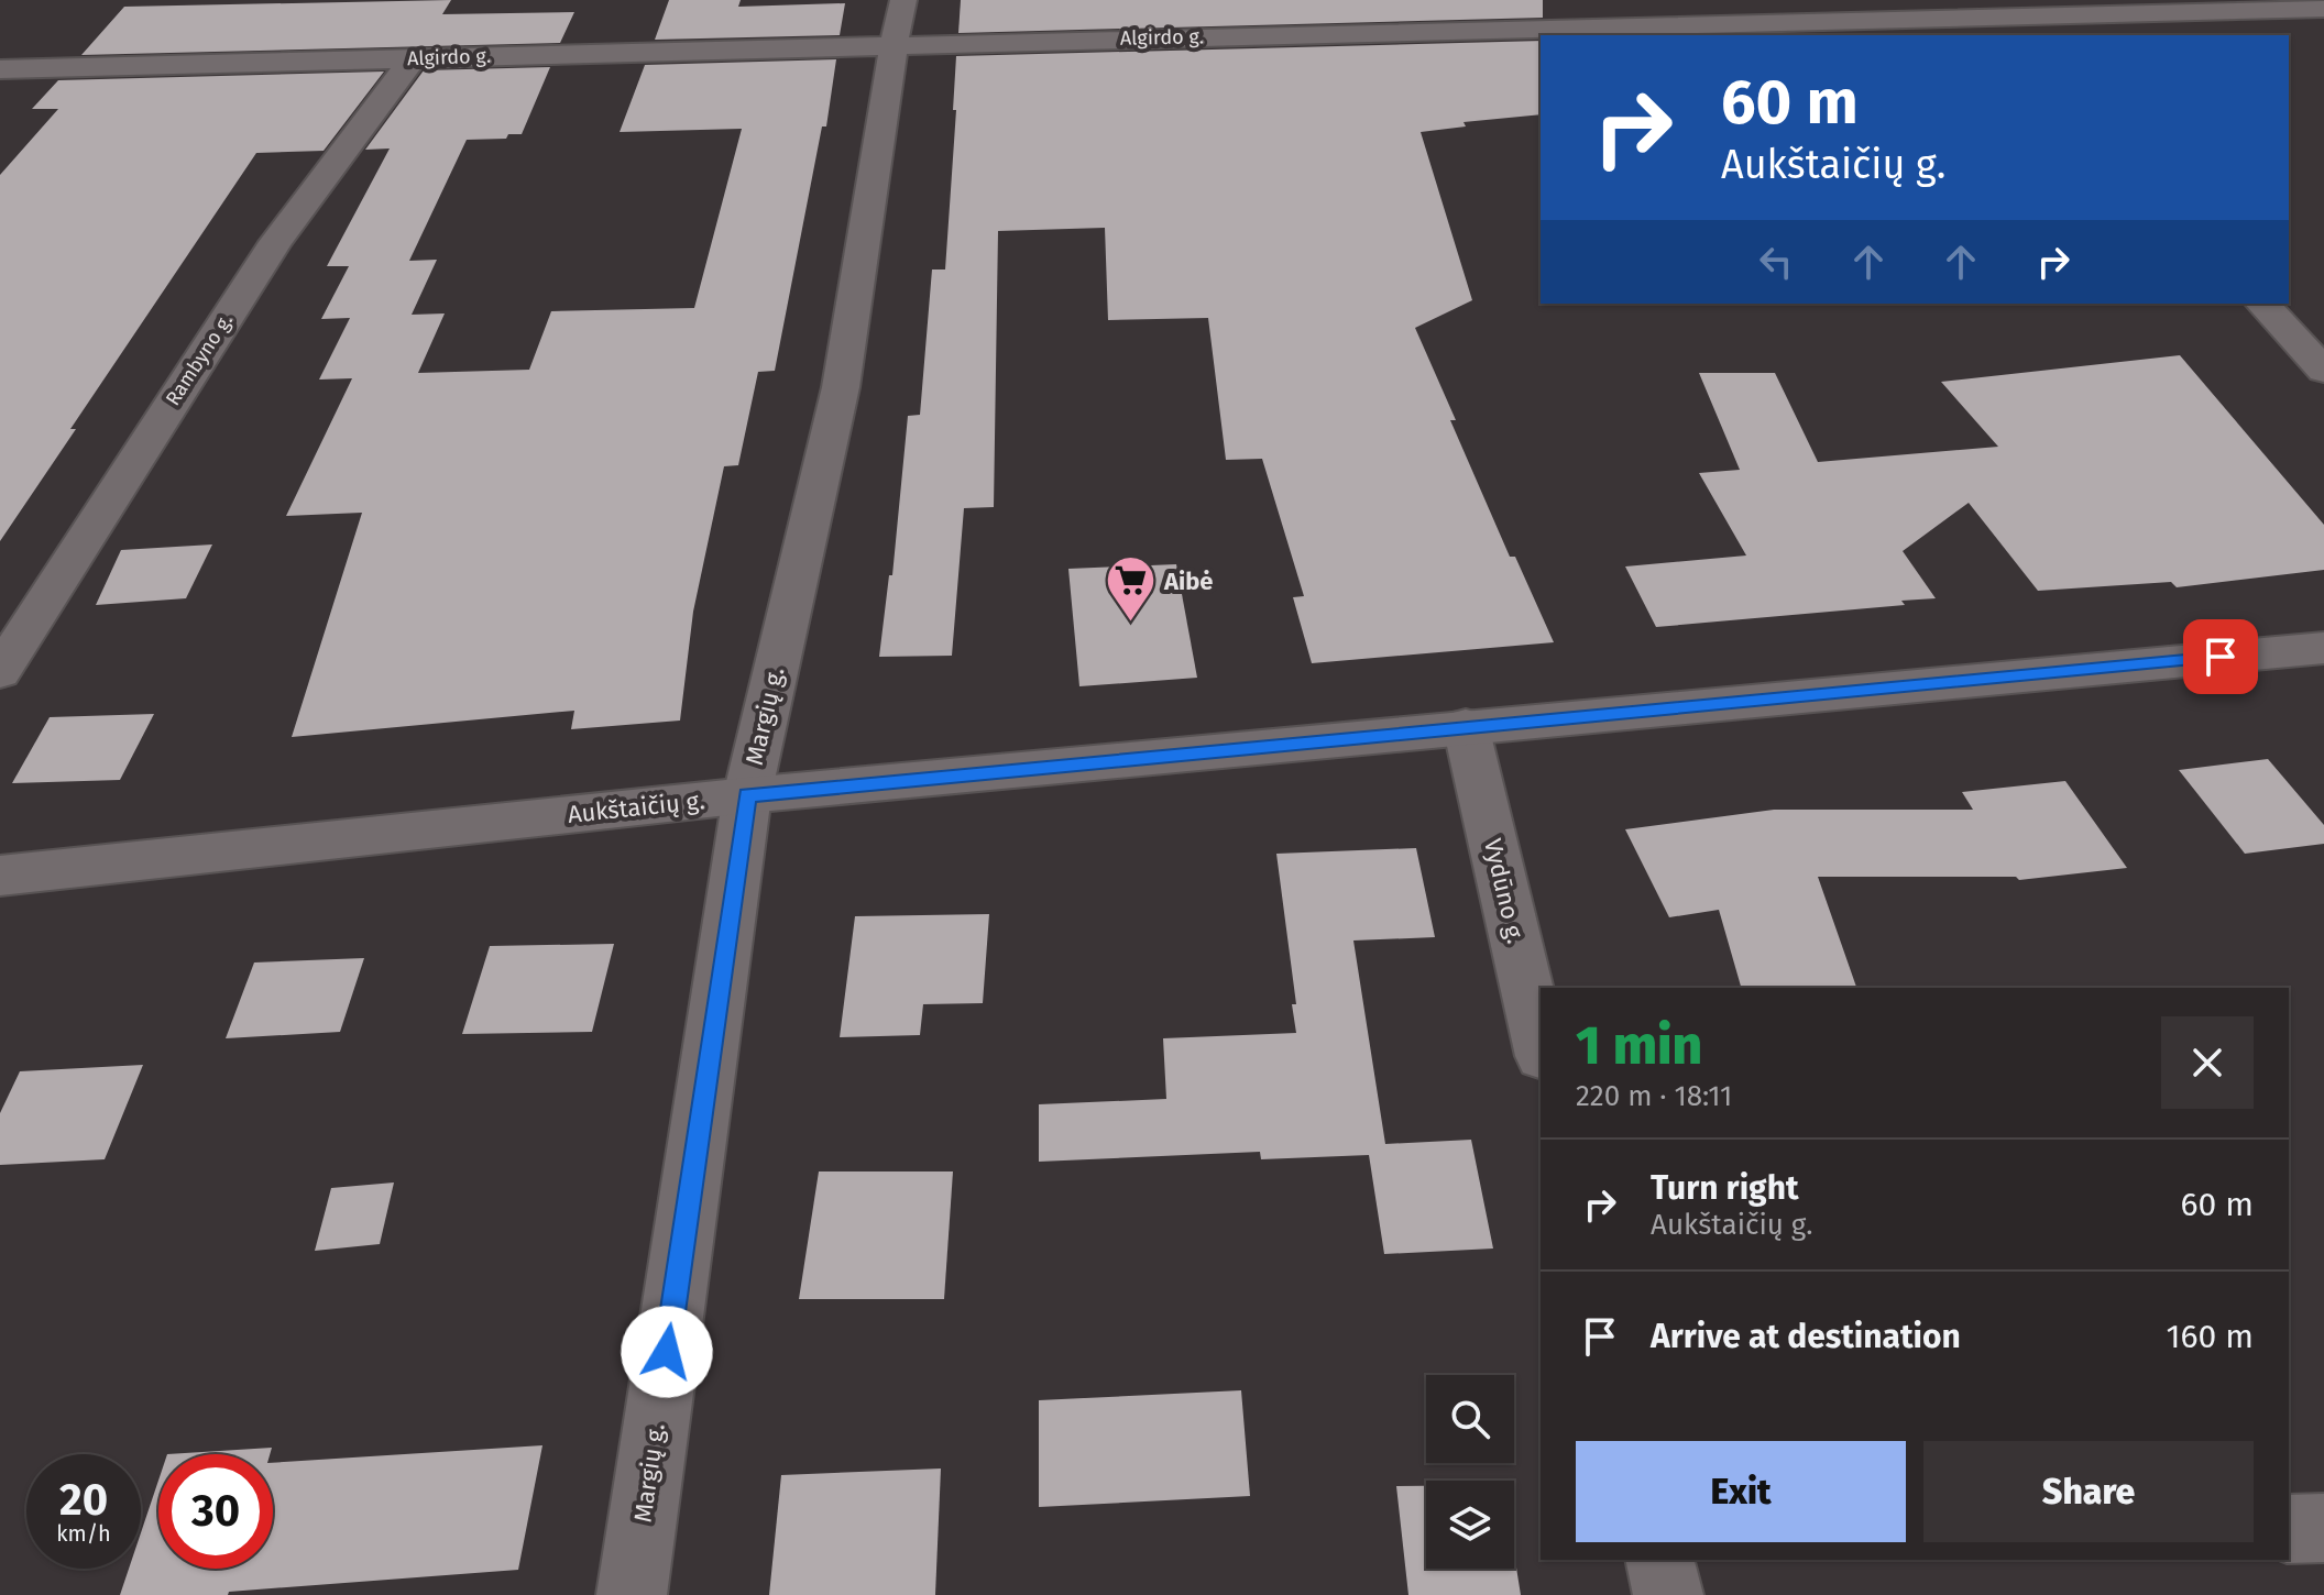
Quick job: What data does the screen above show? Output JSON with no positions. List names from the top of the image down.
{
  "streets": {
    "street": [
      "Algirdo g.",
      "Rambyno g.",
      "Margių g.",
      "Aukštaičių g.",
      "Vydūno g."
    ]
  },
  "crossings": [
    ["Algirdo g.", "Rambyno g."],
    ["Algirdo g.", "Margių g."],
    ["Margių g.", "Aukštaičių g."],
    ["Aukštaičių g.", "Vydūno g."]
  ],
  "places": {
    "supermarket": ["Aibė"]
  },
  "page": {
    "turn": ["60 m", "Aukštaičių g."],
    "heading": ["1 min", "220 m · 18:11"],
    "list": [
      {
        "name": "Turn right",
        "note": "Aukštaičių g.",
        "value": "60 m"
      },
      {
        "name": "Arrive at destination",
        "value": "160 m"
      }
    ],
    "buttons": ["Exit", "Share"],
    "speed": "20 km/h",
    "limit": "30"
  }
}
